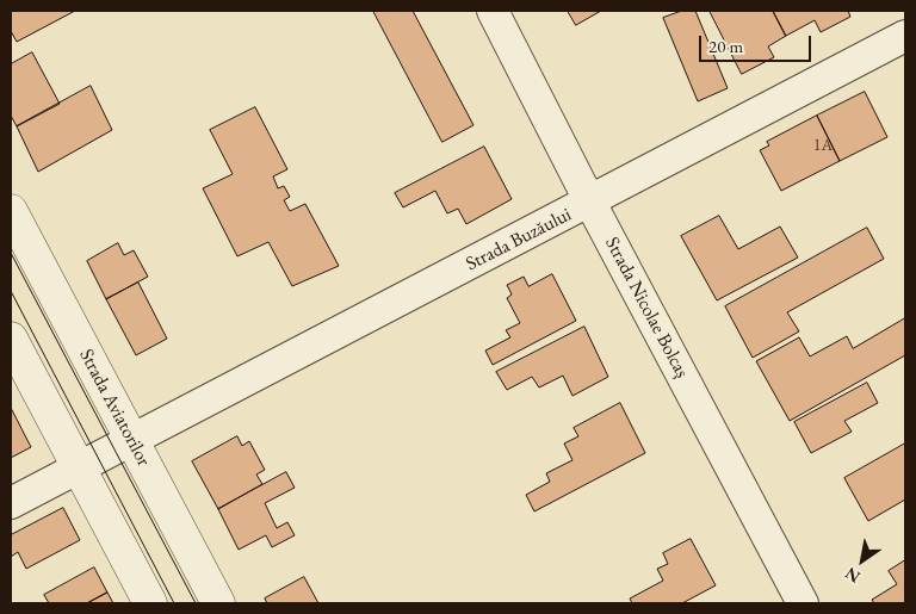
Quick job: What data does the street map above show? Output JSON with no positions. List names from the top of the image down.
{
  "streets": {
    "street": ["Strada Buzăului", "Strada Nicolae Bolcaș", "Strada Aviatorilor"]
  },
  "crossings": [
    ["Strada Buzăului", "Strada Nicolae Bolcaș"],
    ["Strada Buzăului", "Strada Aviatorilor"]
  ],
  "house_numbers": ["1A"],
  "scale_bar": "20 m",
  "north": "bottom left"
}
